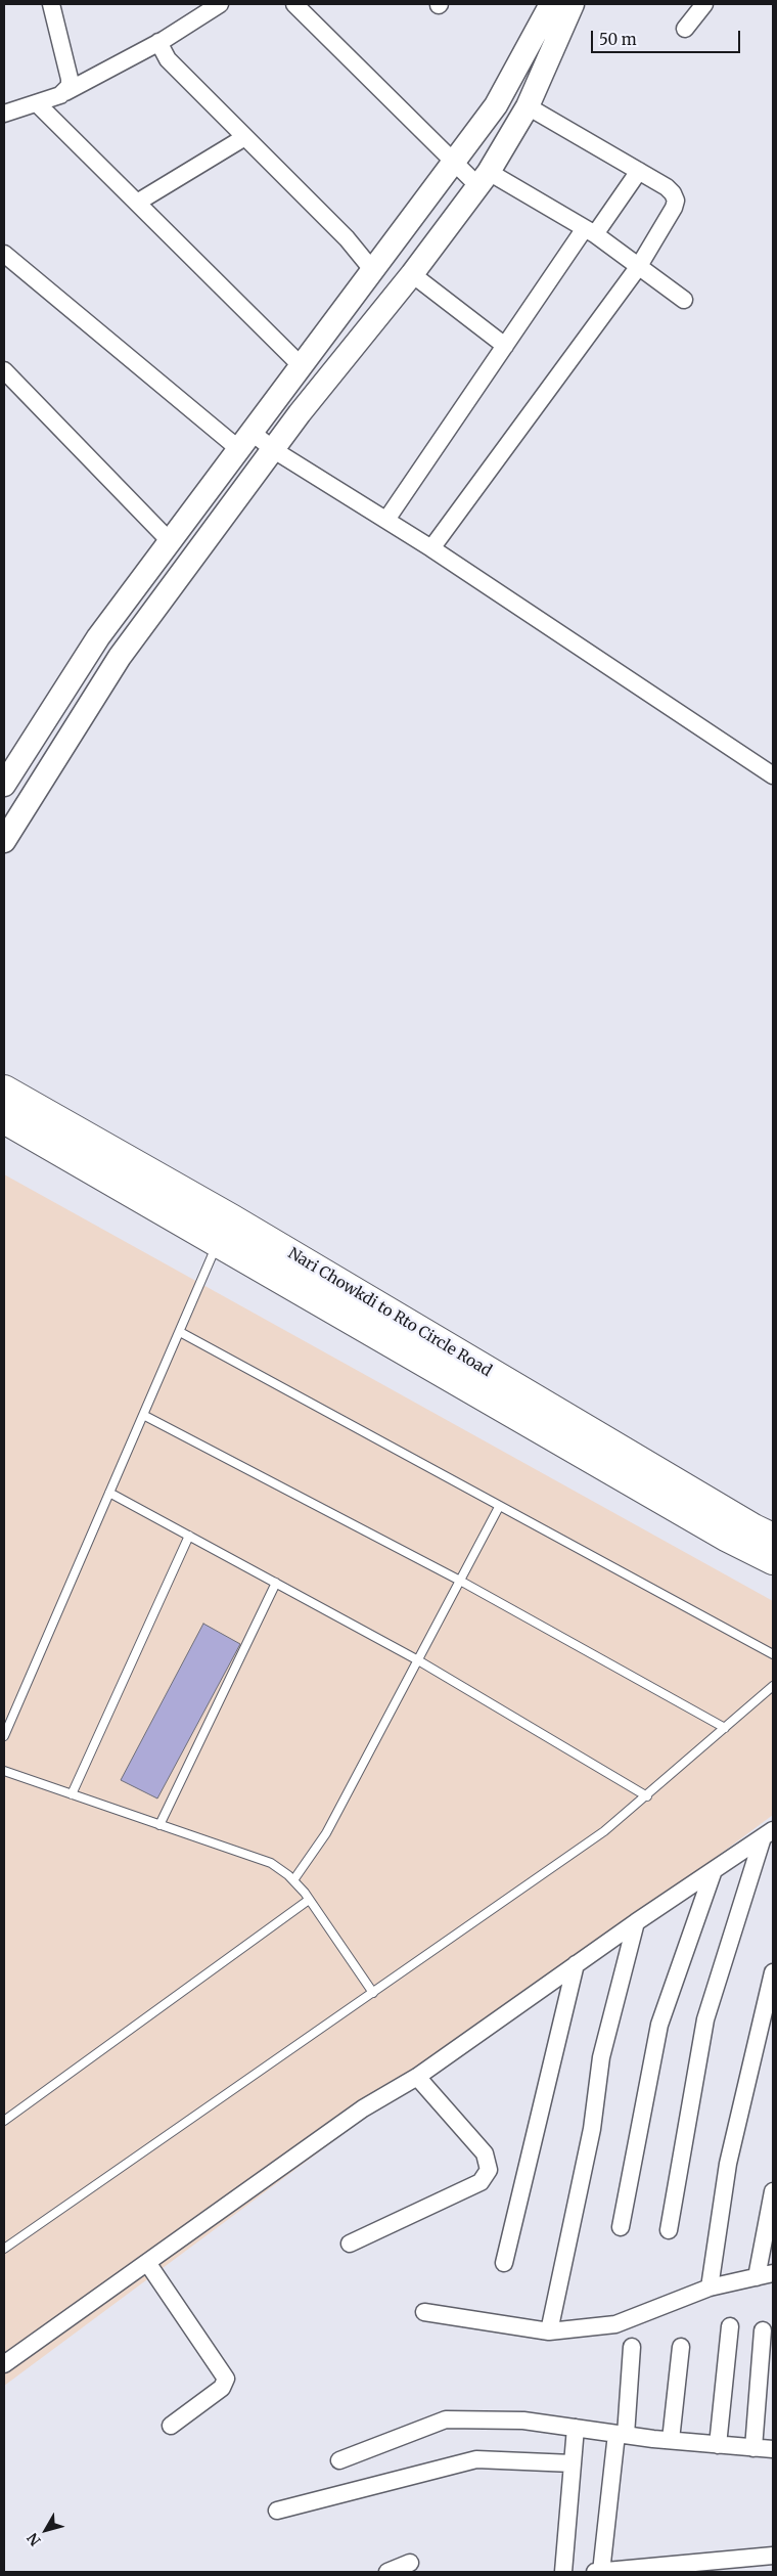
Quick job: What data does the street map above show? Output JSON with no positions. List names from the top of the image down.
{
  "streets": {
    "highway": ["Nari Chowkdi to Rto Circle Road"]
  },
  "scale_bar": "50 m",
  "north": "bottom left"
}
